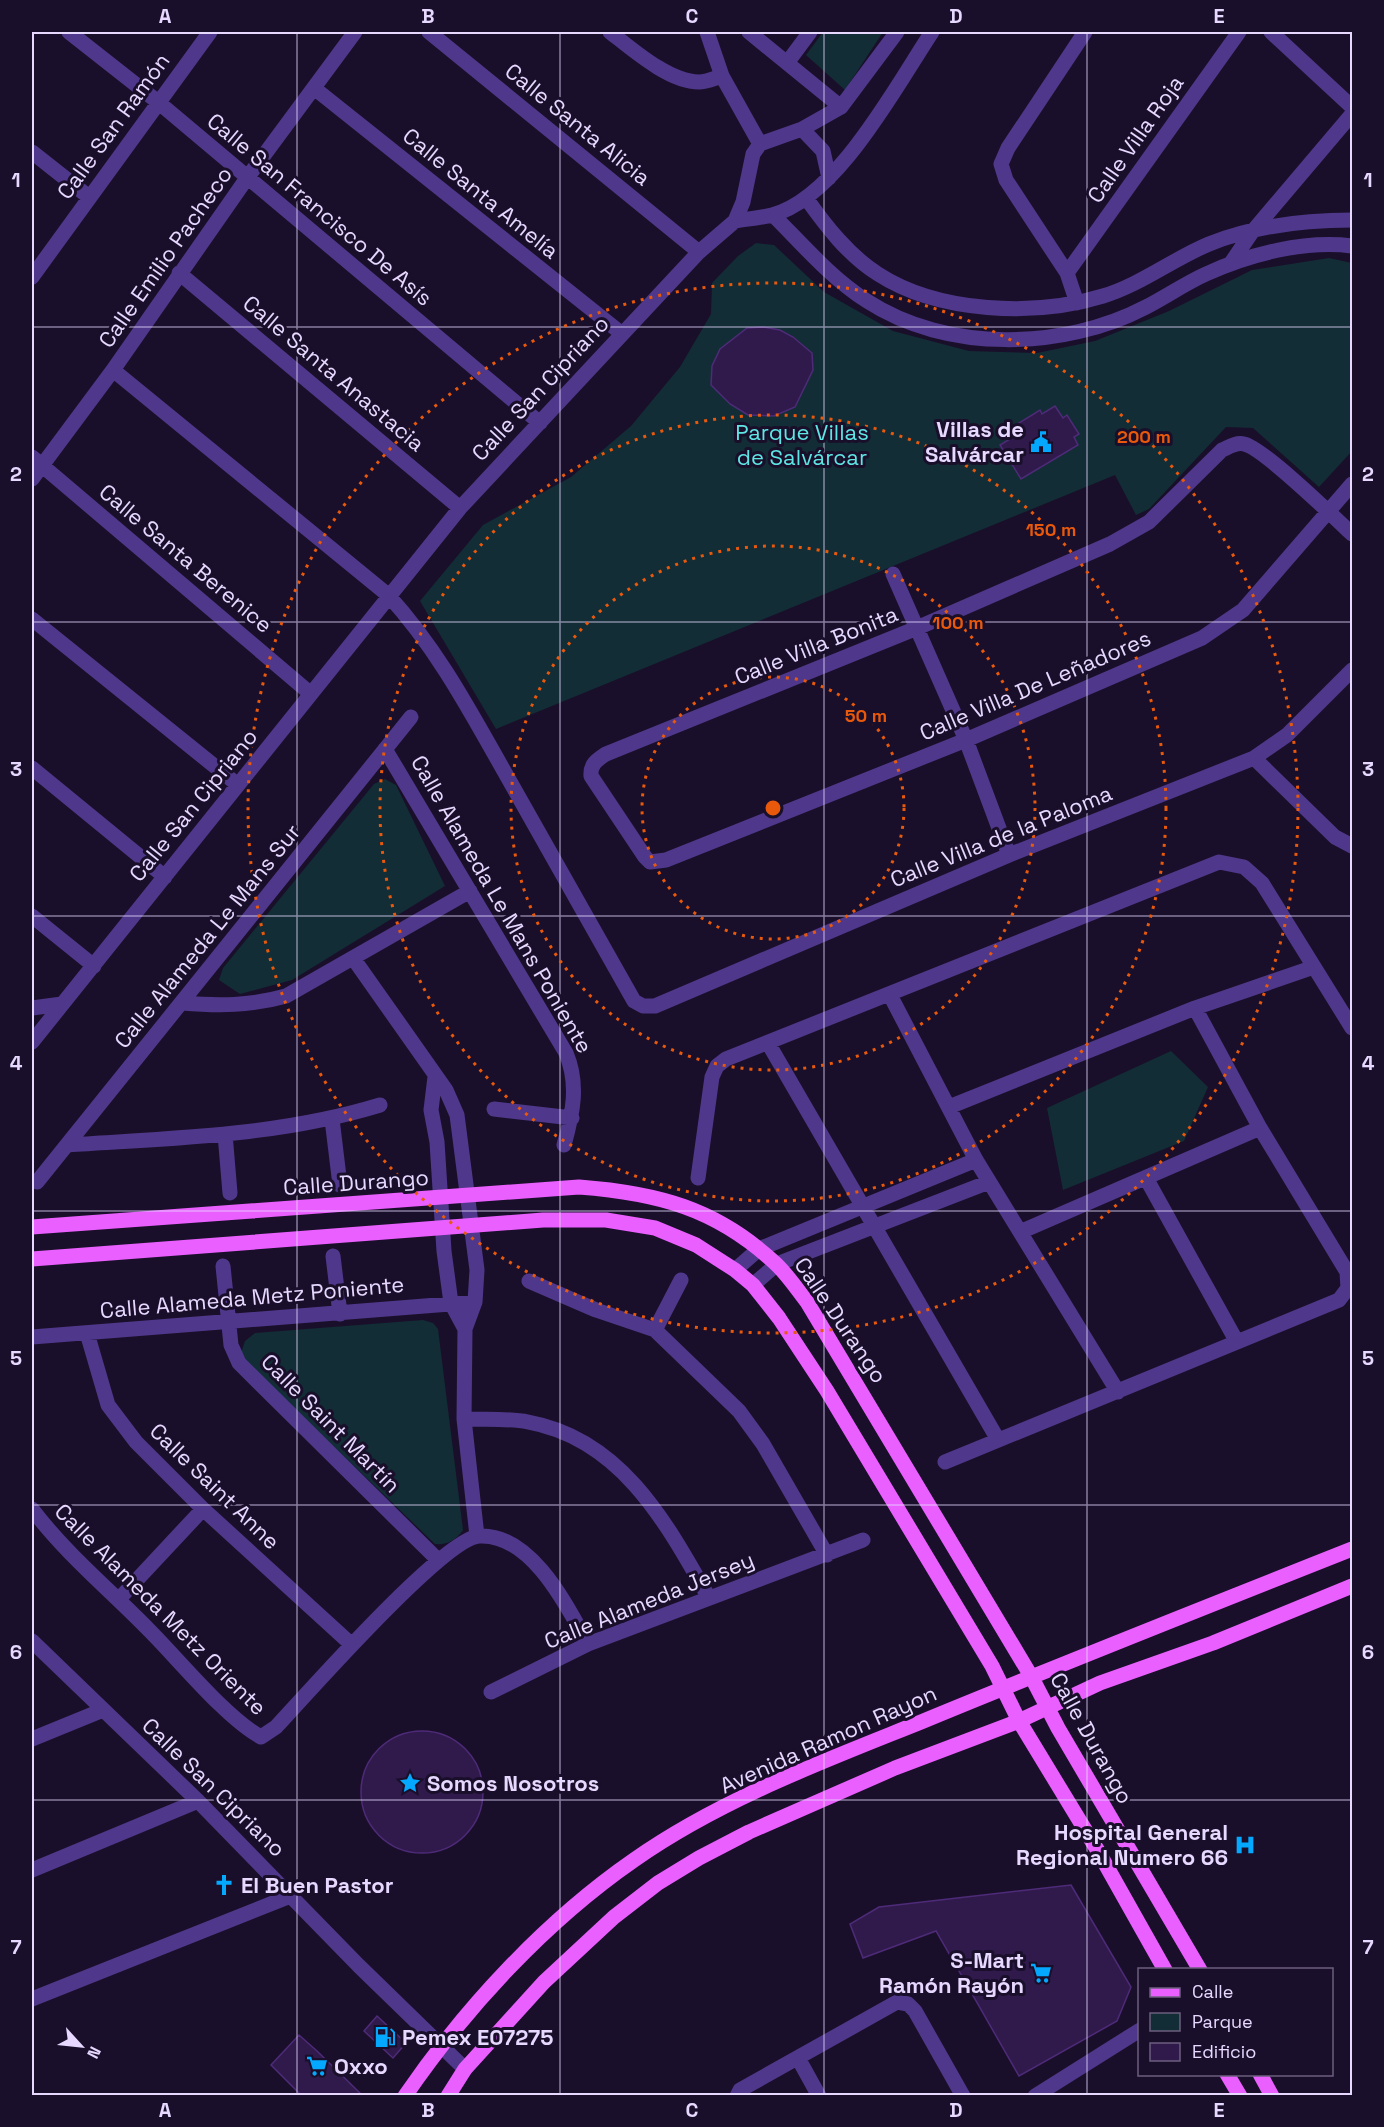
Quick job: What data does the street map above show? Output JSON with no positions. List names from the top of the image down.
{
  "streets": {
    "main road": ["Calle Durango", "Avenida Ramon Rayon"],
    "street": [
      "Calle Santa Alicia",
      "Calle San Ramón",
      "Calle Villa Roja",
      "Calle Santa Amelía",
      "Calle San Francisco De Asís",
      "Calle Emilio Pacheco",
      "Calle Santa Anastacia",
      "Calle San Cipriano",
      "Calle Santa Berenice",
      "Calle Villa Bonita",
      "Calle Villa De Leñadores",
      "Calle Villa de la Paloma",
      "Calle Alameda Le Mans Poniente",
      "Calle Alameda Le Mans Sur",
      "Calle Alameda Metz Poniente",
      "Calle Saint Martín",
      "Calle Saint Anne",
      "Calle Alameda Jersey",
      "Calle Alameda Metz Oriente"
    ]
  },
  "crossings": [
    ["Calle Santa Alicia", "Calle San Cipriano"],
    ["Calle San Ramón", "Calle San Francisco De Asís"],
    ["Calle Santa Amelía", "Calle Emilio Pacheco"],
    ["Calle Santa Amelía", "Calle San Cipriano"],
    ["Calle San Francisco De Asís", "Calle Emilio Pacheco"],
    ["Calle San Francisco De Asís", "Calle San Cipriano"],
    ["Calle Emilio Pacheco", "Calle Santa Anastacia"],
    ["Calle Emilio Pacheco", "Calle Santa Berenice"],
    ["Calle Santa Anastacia", "Calle San Cipriano"],
    ["Calle San Cipriano", "Calle Santa Berenice"],
    ["Calle San Cipriano", "Calle Villa de la Paloma"],
    ["Calle San Cipriano", "Avenida Ramon Rayon"],
    ["Calle Villa Bonita", "Calle Villa De Leñadores"],
    ["Calle Alameda Le Mans Poniente", "Calle Alameda Le Mans Sur"],
    ["Calle Durango", "Avenida Ramon Rayon"],
    ["Calle Alameda Metz Poniente", "Calle Saint Martín"],
    ["Calle Alameda Metz Poniente", "Calle Saint Anne"],
    ["Calle Saint Anne", "Calle Alameda Metz Oriente"]
  ],
  "parks": ["Parque Villas de Salvárcar"],
  "places": {
    "public building": ["Villas de Salvárcar"],
    "place": ["Somos Nosotros"],
    "hospital": ["Hospital General Regional Numero 66"],
    "church": ["El Buen Pastor"],
    "supermarket": ["S-Mart Ramón Rayón", "Oxxo"],
    "fuel station": ["Pemex E07275"]
  },
  "legend": ["Calle", "Parque", "Edificio"],
  "north": "bottom right",
  "grid": {
    "columns": [
      "A",
      "B",
      "C",
      "D",
      "E"
    ],
    "rows": [
      "1",
      "2",
      "3",
      "4",
      "5",
      "6",
      "7"
    ]
  },
  "rings": [
    "200 m",
    "150 m",
    "100 m",
    "50 m"
  ]
}
